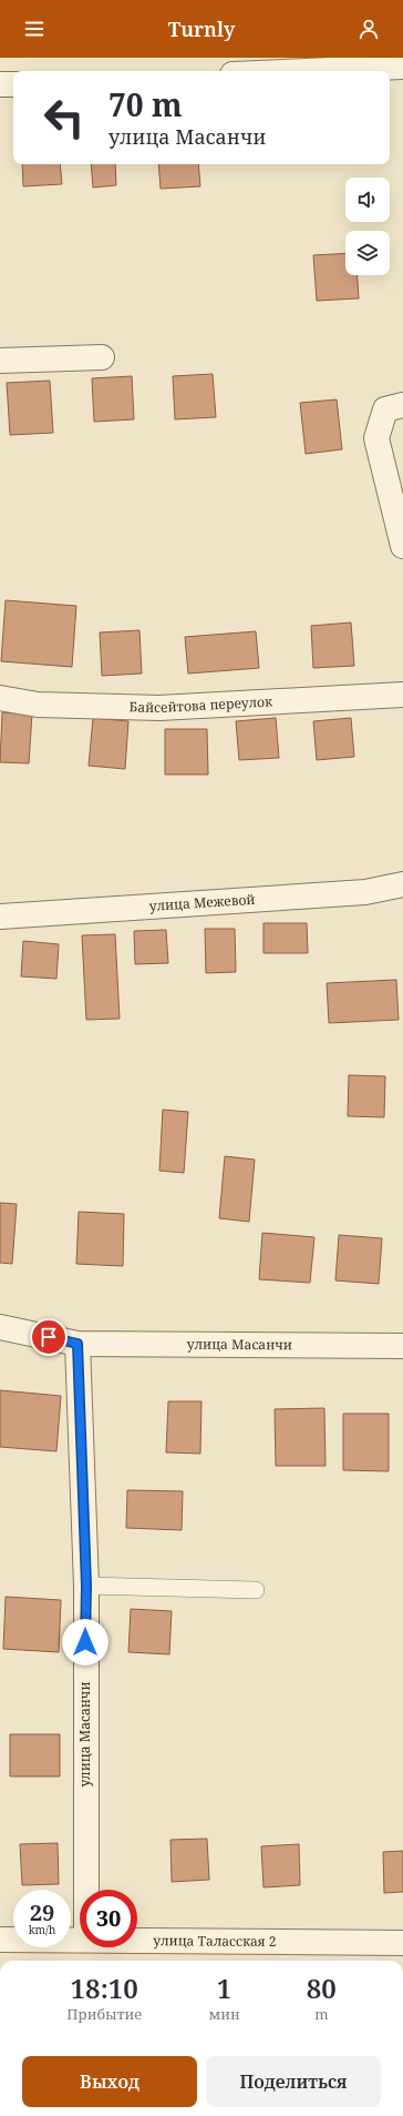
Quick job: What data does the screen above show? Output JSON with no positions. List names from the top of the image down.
{
  "streets": {
    "street": [
      "Байсейтова переулок",
      "улица Межевой",
      "улица Масанчи",
      "улица Таласская 2"
    ]
  },
  "page": {
    "header": "Turnly",
    "turn": ["70 m", "улица Масанчи"],
    "speed": "29 km/h",
    "limit": "30",
    "eta": [
      "18:10",
      "Прибытие",
      "1",
      "мин",
      "80",
      "m"
    ],
    "buttons": ["Выход", "Поделиться"]
  }
}
